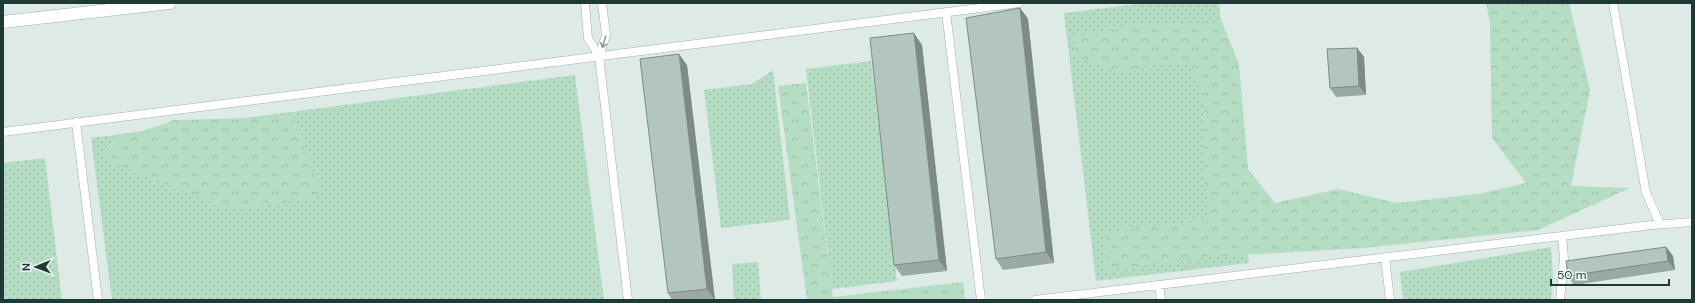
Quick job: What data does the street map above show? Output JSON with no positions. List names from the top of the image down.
{
  "scale_bar": "50 m",
  "north": "left"
}
